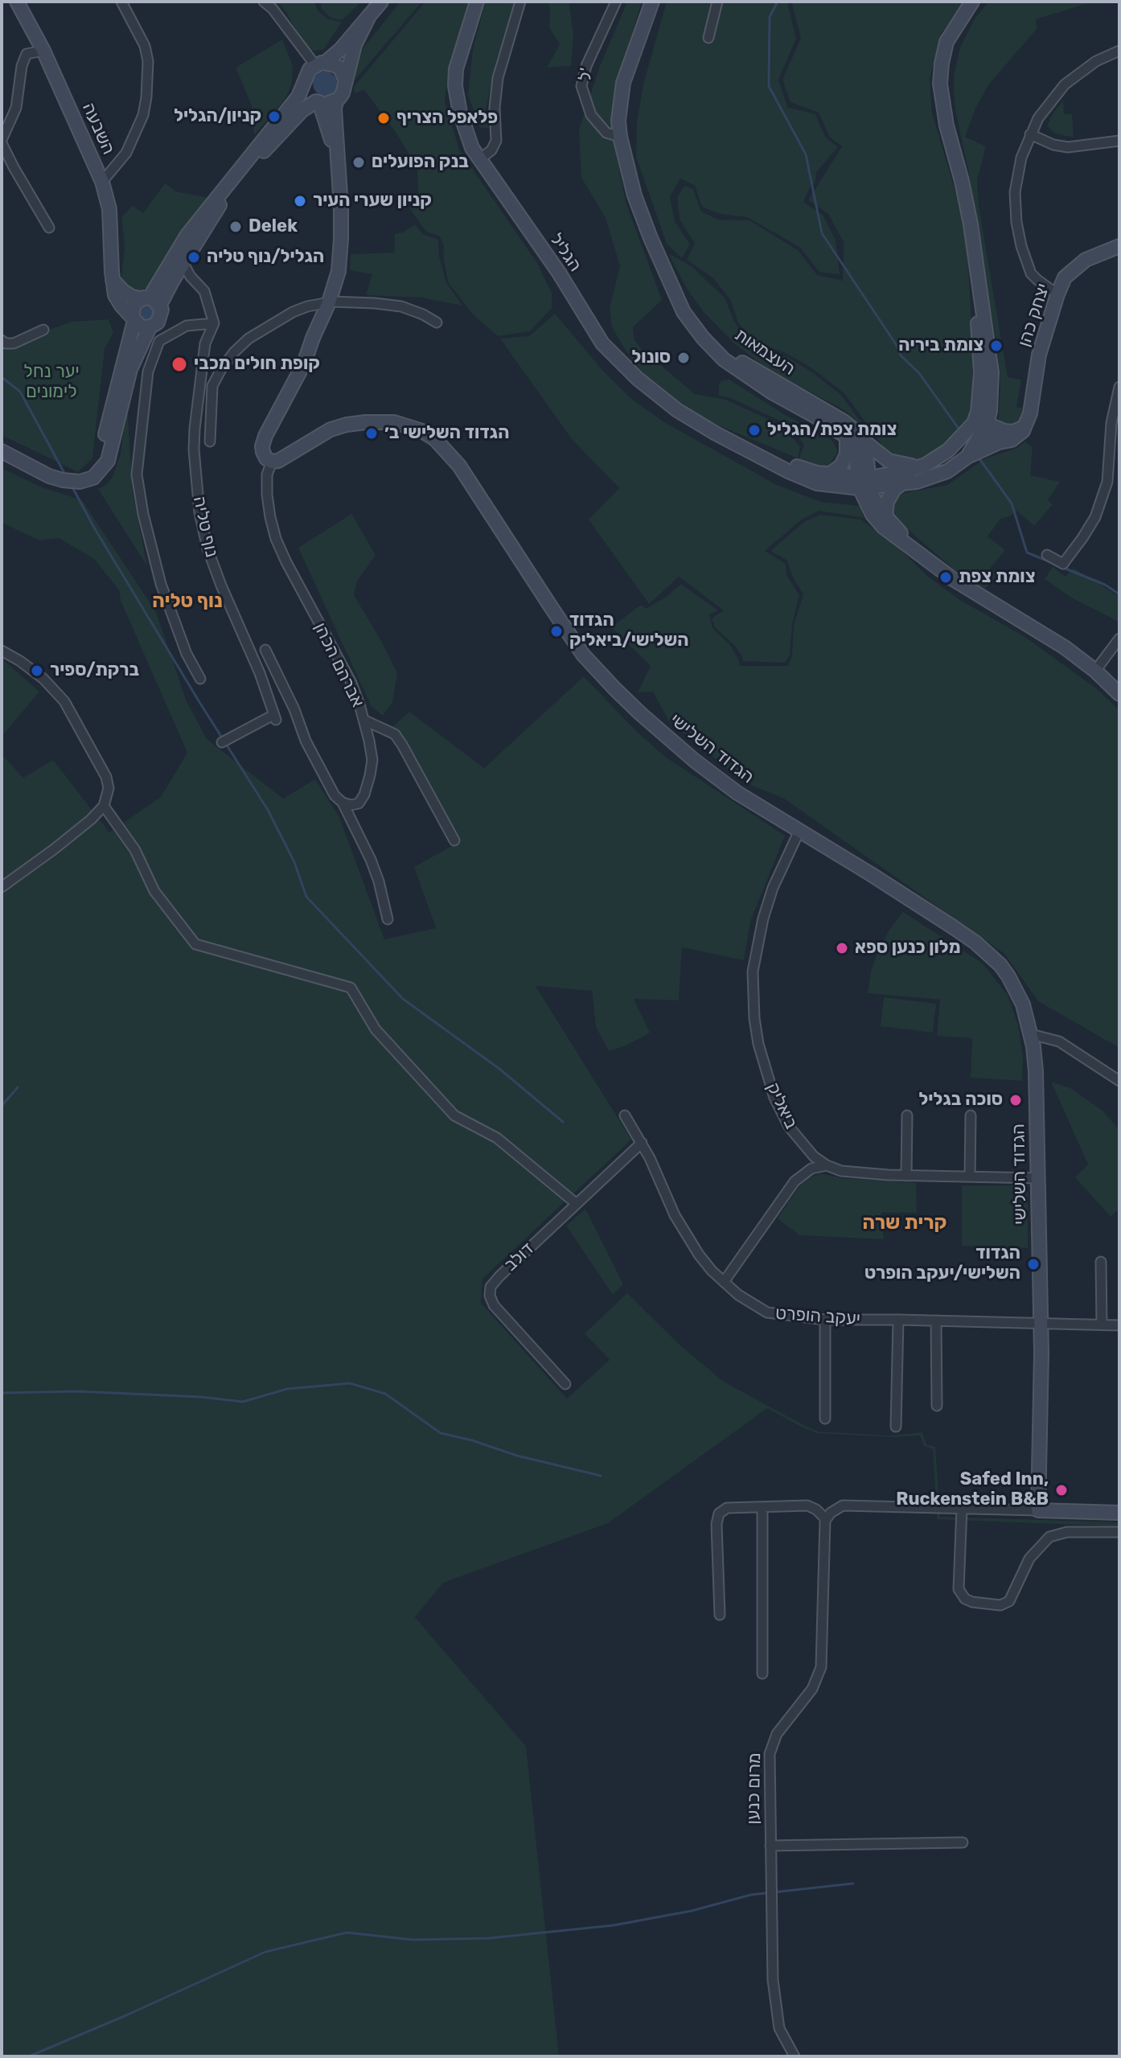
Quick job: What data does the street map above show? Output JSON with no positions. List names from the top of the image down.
{
  "streets": {
    "main road": [
      "השבעה",
      "הגליל",
      "יצחק כהן",
      "העצמאות",
      "הגדוד השלישי"
    ],
    "street": [
      "ל'",
      "נוף טליה",
      "אברהם הכהן",
      "ביאליק",
      "דולב",
      "יעקב הופרט",
      "מרום כנען"
    ]
  },
  "crossings": [
    ["ל'", "העצמאות"],
    ["אברהם הכהן", "הגדוד השלישי"],
    ["הגדוד השלישי", "ביאליק"],
    ["הגדוד השלישי", "יעקב הופרט"],
    ["דולב", "יעקב הופרט"]
  ],
  "districts": ["נוף טליה", "קרית שרה"],
  "parks": ["יער נחל לימונים"],
  "places": [
    "קניון/הגליל",
    "פלאפל הצריף",
    "בנק הפועלים",
    "קניון שערי העיר",
    "Delek",
    "הגליל/נוף טליה",
    "צומת ביריה",
    "סונול",
    "קופת חולים מכבי",
    "צומת צפת/הגליל",
    "הגדוד השלישי ב׳",
    "צומת צפת",
    "הגדוד השלישי/ביאליק",
    "ברקת/ספיר",
    "מלון כנען ספא",
    "סוכה בגליל",
    "הגדוד השלישי/יעקב הופרט",
    "Safed Inn, Ruckenstein B&B"
  ]
}
